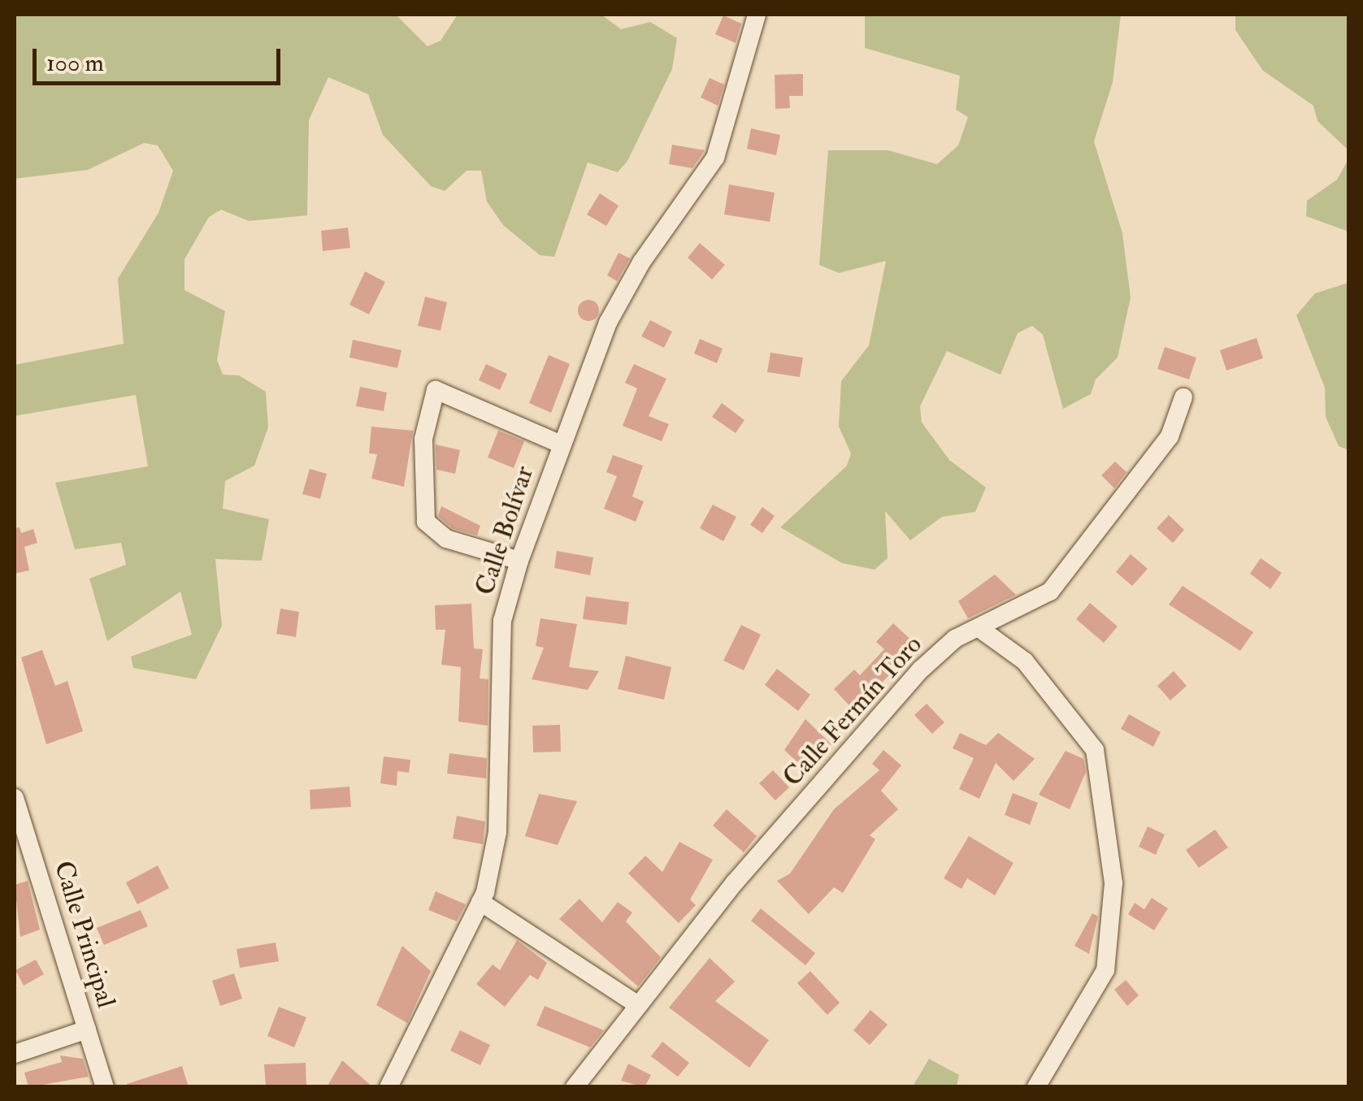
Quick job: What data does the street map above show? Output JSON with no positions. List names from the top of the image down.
{
  "streets": {
    "street": ["Calle Bolívar", "Calle Fermín Toro", "Calle Principal"]
  },
  "scale_bar": "100 m"
}
